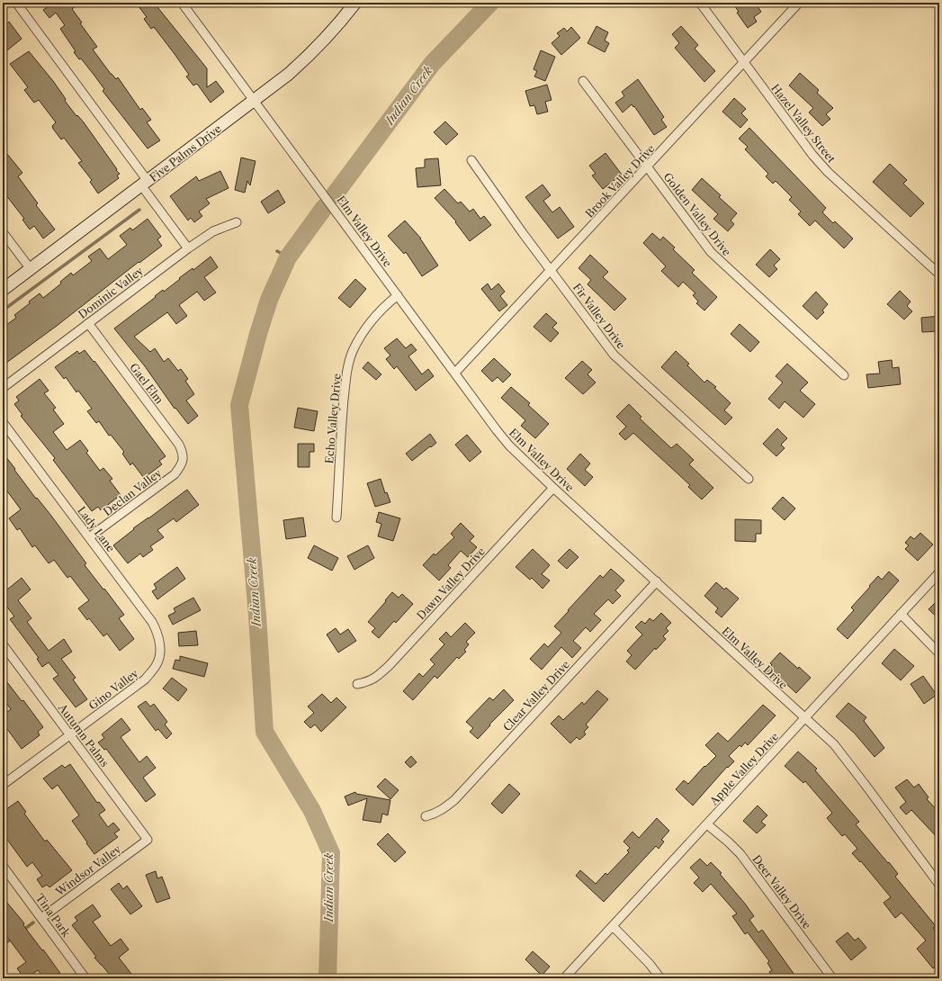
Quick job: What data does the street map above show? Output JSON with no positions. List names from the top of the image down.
{
  "streets": {
    "street": [
      "Hazel Valley Street",
      "Five Palms Drive",
      "Brook Valley Drive",
      "Golden Valley Drive",
      "Elm Valley Drive",
      "Dominic Valley",
      "Fir Valley Drive",
      "Gael Elm",
      "Echo Valley Drive",
      "Declan Valley",
      "Lady Lane",
      "Dawn Valley Drive",
      "Gino Valley",
      "Clear Valley Drive",
      "Autumn Palms",
      "Apple Valley Drive",
      "Windsor Valley",
      "Deer Valley Drive",
      "Tina Park"
    ]
  },
  "crossings": [
    ["Hazel Valley Street", "Brook Valley Drive"],
    ["Five Palms Drive", "Elm Valley Drive"],
    ["Brook Valley Drive", "Golden Valley Drive"],
    ["Brook Valley Drive", "Elm Valley Drive"],
    ["Brook Valley Drive", "Fir Valley Drive"],
    ["Elm Valley Drive", "Echo Valley Drive"],
    ["Elm Valley Drive", "Dawn Valley Drive"],
    ["Elm Valley Drive", "Clear Valley Drive"],
    ["Elm Valley Drive", "Apple Valley Drive"],
    ["Dominic Valley", "Gael Elm"],
    ["Gael Elm", "Declan Valley"],
    ["Declan Valley", "Lady Lane"],
    ["Lady Lane", "Gino Valley"],
    ["Gino Valley", "Autumn Palms"],
    ["Autumn Palms", "Windsor Valley"],
    ["Apple Valley Drive", "Deer Valley Drive"],
    ["Windsor Valley", "Tina Park"]
  ],
  "water": ["Indian Creek"]
}
